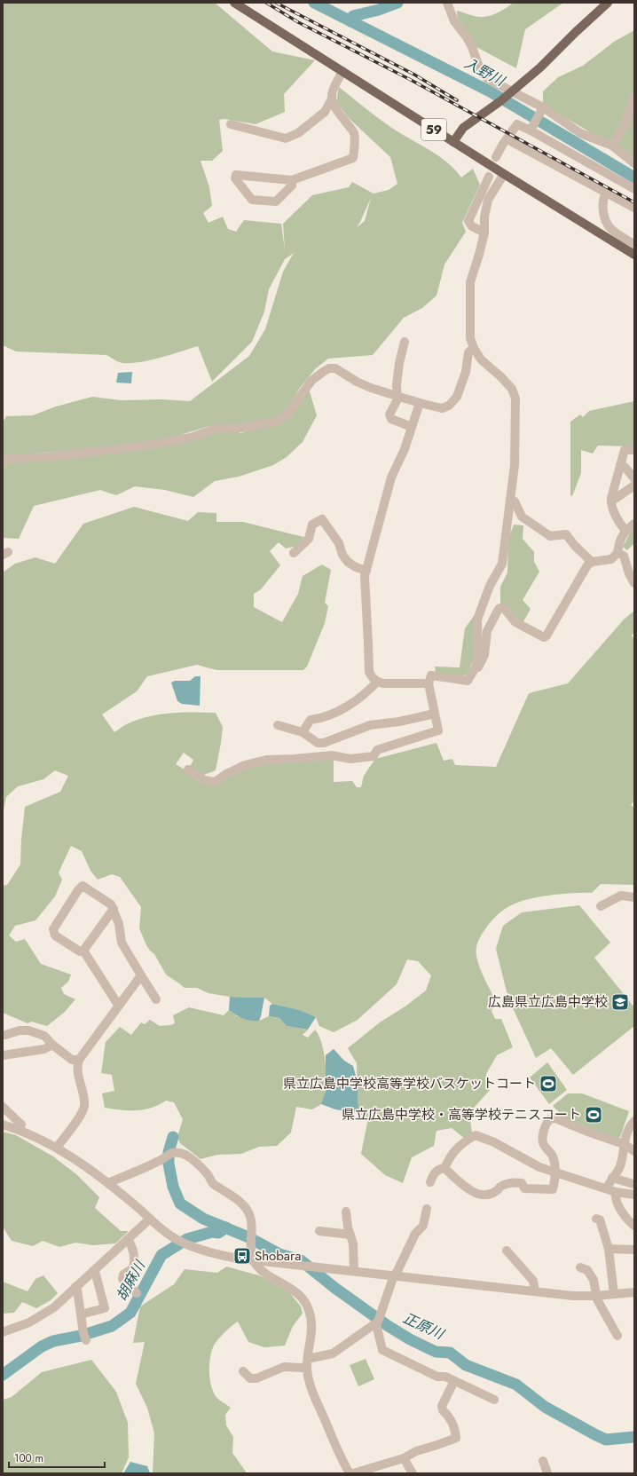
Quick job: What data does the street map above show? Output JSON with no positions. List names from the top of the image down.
{
  "streets": {
    "main road": ["59"]
  },
  "water": ["入野川", "胡麻川", "正原川"],
  "places": {
    "school or university": ["広島県立広島中学校"],
    "sports": ["県立広島中学校高等学校バスケットコート", "県立広島中学校・高等学校テニスコート"],
    "bus stop": ["Shobara"]
  },
  "scale_bar": "100 m"
}
